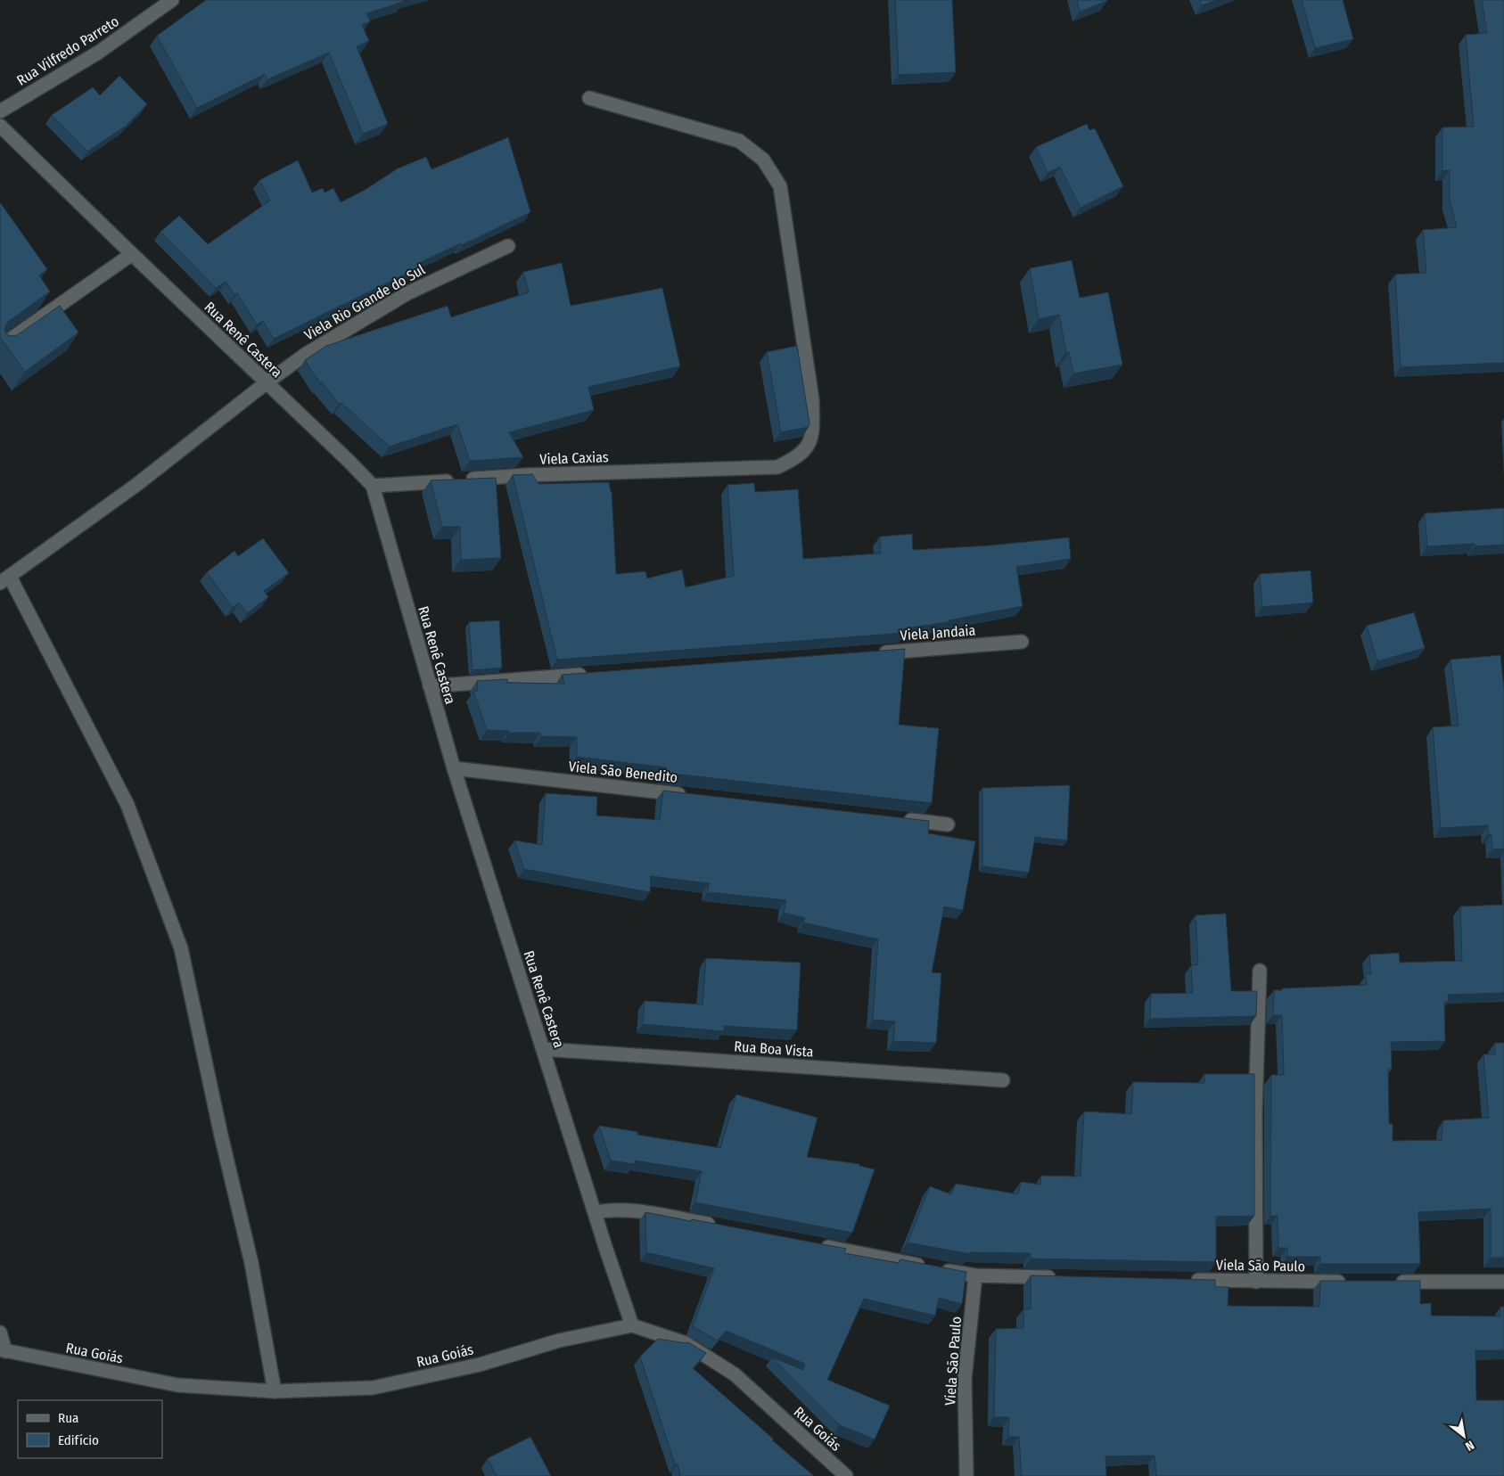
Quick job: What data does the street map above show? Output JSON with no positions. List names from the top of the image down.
{
  "streets": {
    "street": [
      "Rua Vilfredo Parreto",
      "Viela Rio Grande do Sul",
      "Rua Renê Castera",
      "Viela Caxias",
      "Viela Jandaia",
      "Viela São Benedito",
      "Rua Boa Vista",
      "Viela São Paulo",
      "Rua Goiás",
      "Viela Sāo Paulo"
    ]
  },
  "crossings": [
    ["Viela Rio Grande do Sul", "Rua Renê Castera"],
    ["Rua Renê Castera", "Viela Caxias"],
    ["Rua Renê Castera", "Viela São Benedito"],
    ["Rua Renê Castera", "Rua Boa Vista"],
    ["Rua Renê Castera", "Rua Goiás"]
  ],
  "legend": ["Rua", "Edifício"],
  "north": "bottom right"
}
